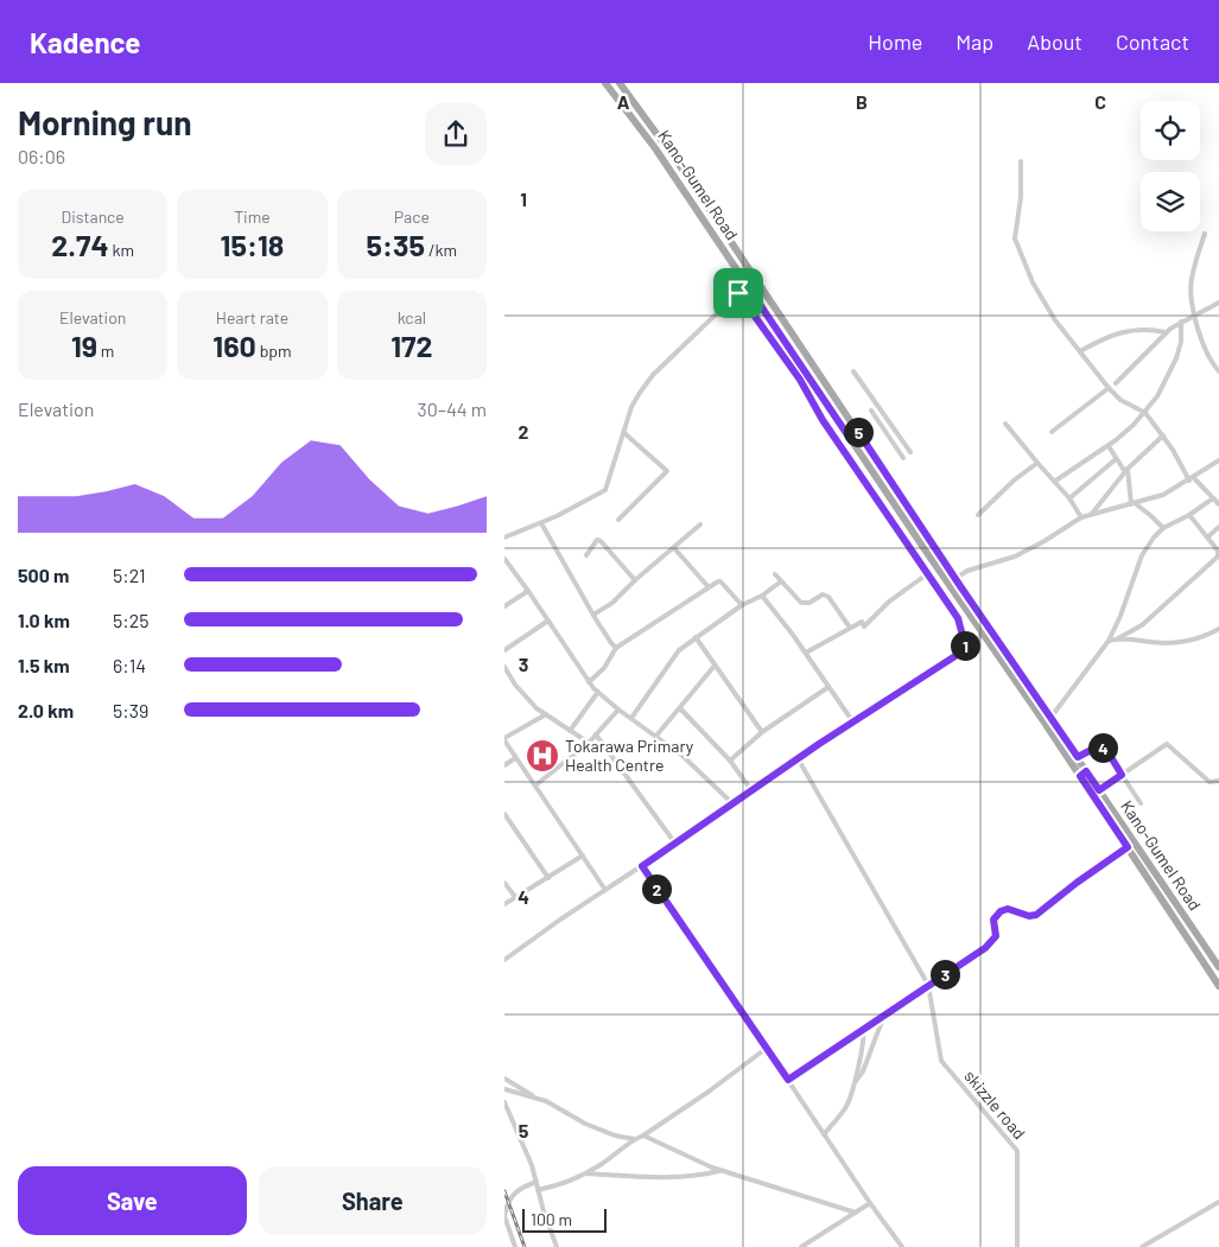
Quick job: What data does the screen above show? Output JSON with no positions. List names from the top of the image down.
{
  "streets": {
    "main road": ["Kano-Gumel Road"],
    "street": ["skizzle road"]
  },
  "places": {
    "hospital": ["Tokarawa Primary Health Centre"]
  },
  "scale_bar": "100 m",
  "page": {
    "header": "Kadence",
    "nav": [
      "Home",
      "Map",
      "About",
      "Contact"
    ],
    "heading": ["Morning run", "06:06"],
    "stats": [
      ["Distance", "2.74 km"],
      ["Time", "15:18"],
      ["Pace", "5:35 /km"],
      ["Elevation", "19 m"],
      ["Heart rate", "160 bpm"],
      ["kcal", "172"]
    ],
    "chart": ["Elevation", "30–44 m"],
    "pins": [
      "5",
      "1",
      "4",
      "2",
      "3"
    ],
    "list": [
      {
        "name": "500 m",
        "note": "5:21"
      },
      {
        "name": "1.0 km",
        "note": "5:25"
      },
      {
        "name": "1.5 km",
        "note": "6:14"
      },
      {
        "name": "2.0 km",
        "note": "5:39"
      }
    ],
    "buttons": ["Save", "Share"],
    "scale": "100 m"
  },
  "grid": {
    "columns": ["A", "B", "C"],
    "rows": [
      "1",
      "2",
      "3",
      "4",
      "5"
    ]
  }
}
